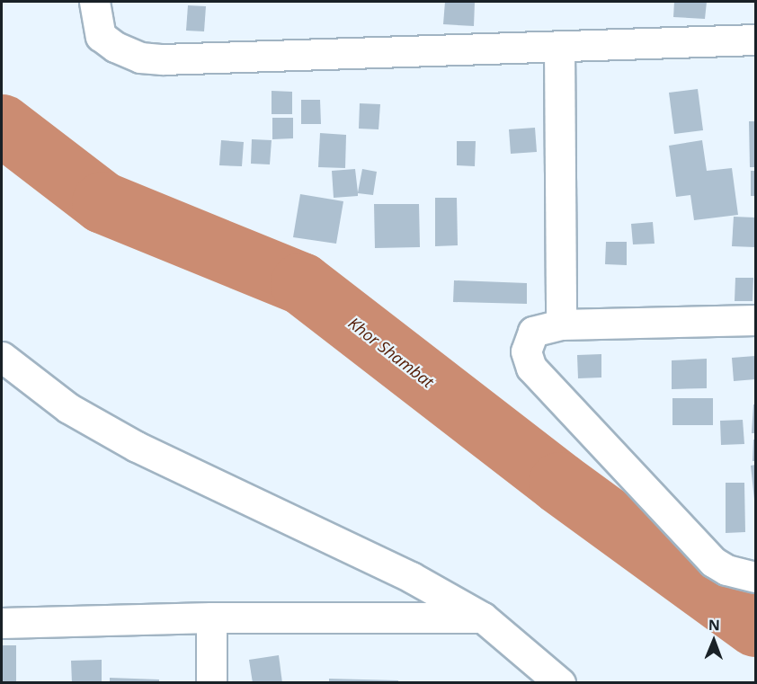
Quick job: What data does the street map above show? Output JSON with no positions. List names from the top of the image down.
{
  "water": ["Khor Shambat"],
  "north": "top"
}
